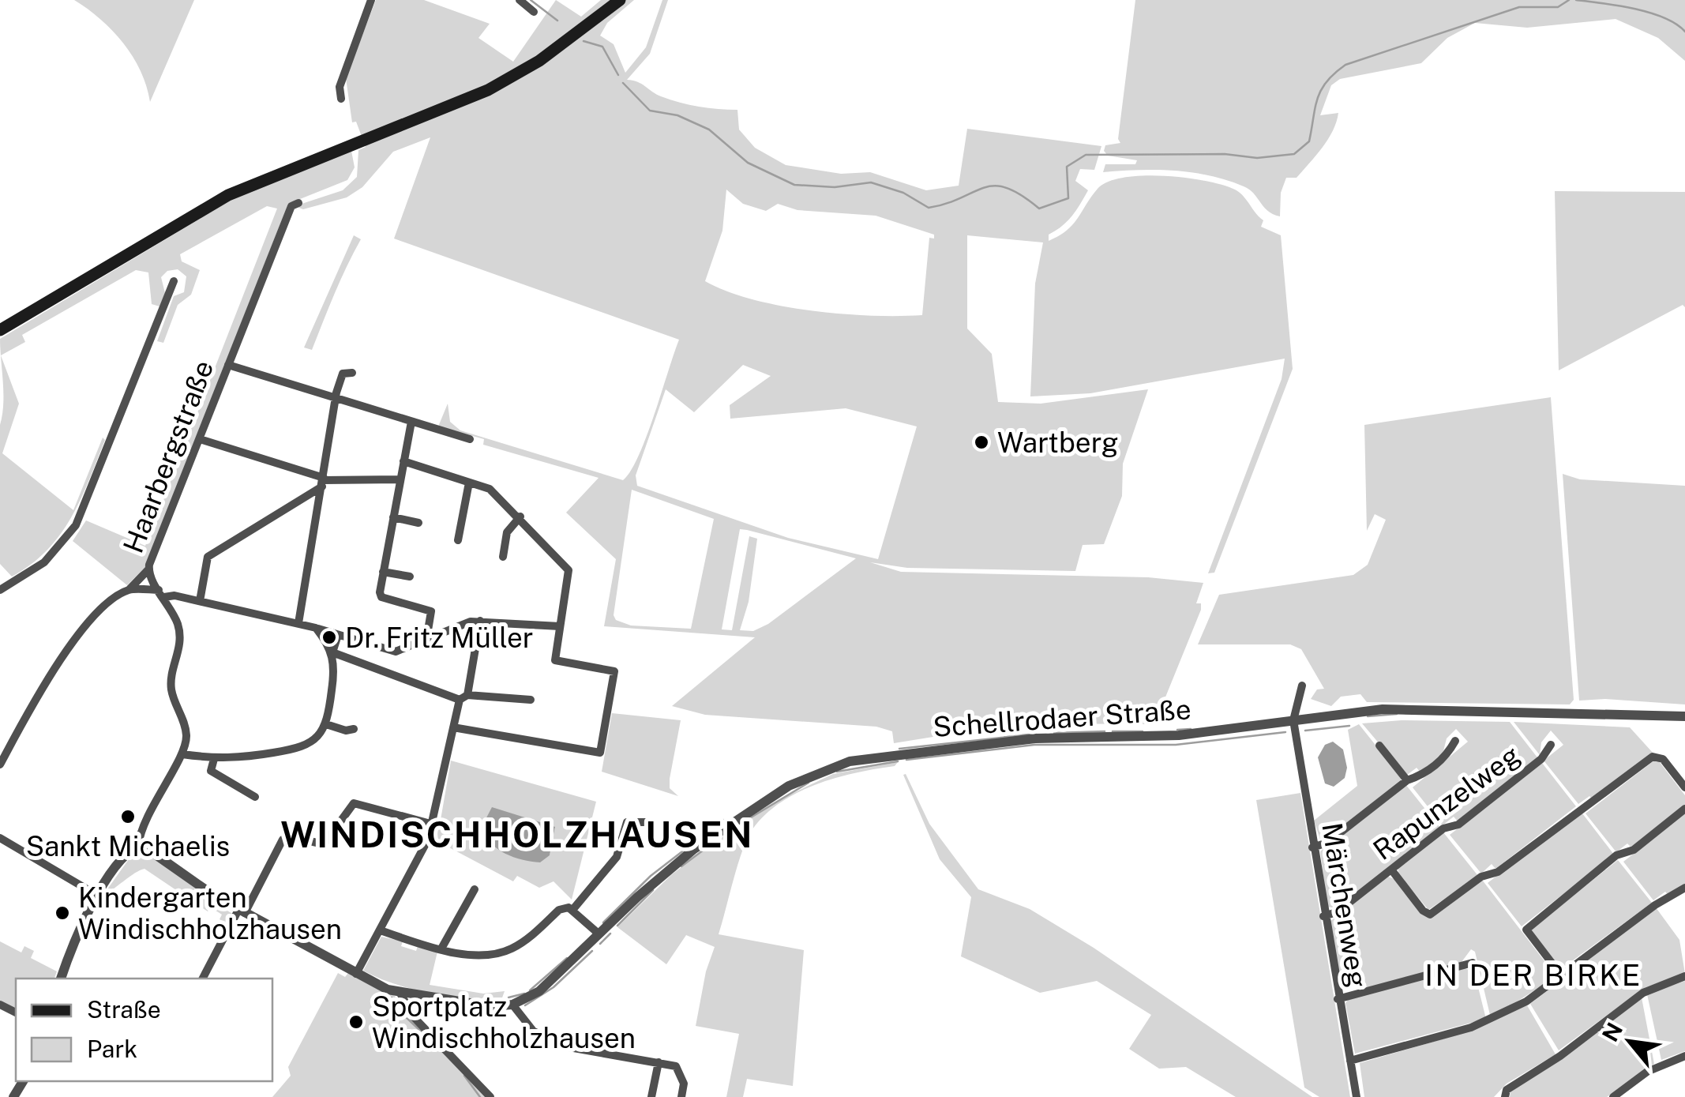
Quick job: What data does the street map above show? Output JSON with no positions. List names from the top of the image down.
{
  "streets": {
    "street": [
      "Haarbergstraße",
      "Schellrodaer Straße",
      "Rapunzelweg",
      "Märchenweg"
    ]
  },
  "crossings": [
    ["Schellrodaer Straße", "Märchenweg"],
    ["Rapunzelweg", "Märchenweg"]
  ],
  "districts": ["WINDISCHHOLZHAUSEN", "IN DER BIRKE"],
  "places": [
    "Wartberg",
    "Dr. Fritz Müller",
    "Sankt Michaelis",
    "Kindergarten Windischholzhausen",
    "Sportplatz Windischholzhausen"
  ],
  "legend": ["Straße", "Park"],
  "north": "top left"
}
